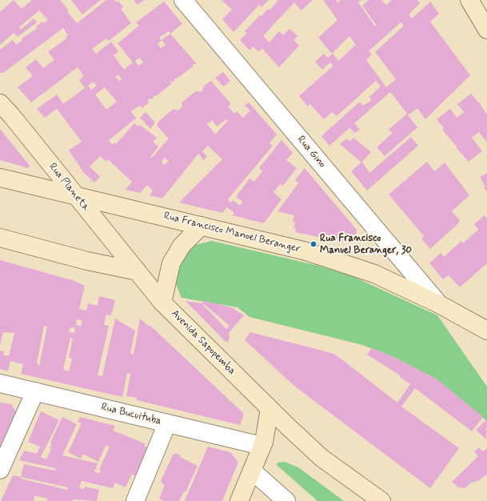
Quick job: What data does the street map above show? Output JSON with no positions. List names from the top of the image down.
{
  "streets": {
    "main road": ["Rua Planeta", "Rua Francisco Manoel Beranger", "Avenida Sapopemba"],
    "street": ["Rua Gino", "Rua Bucuituba"]
  },
  "crossings": [
    ["Rua Gino", "Rua Francisco Manoel Beranger"],
    ["Rua Planeta", "Rua Francisco Manoel Beranger"],
    ["Rua Planeta", "Avenida Sapopemba"]
  ],
  "places": ["Rua Francisco Manuel Beranger, 30"]
}
